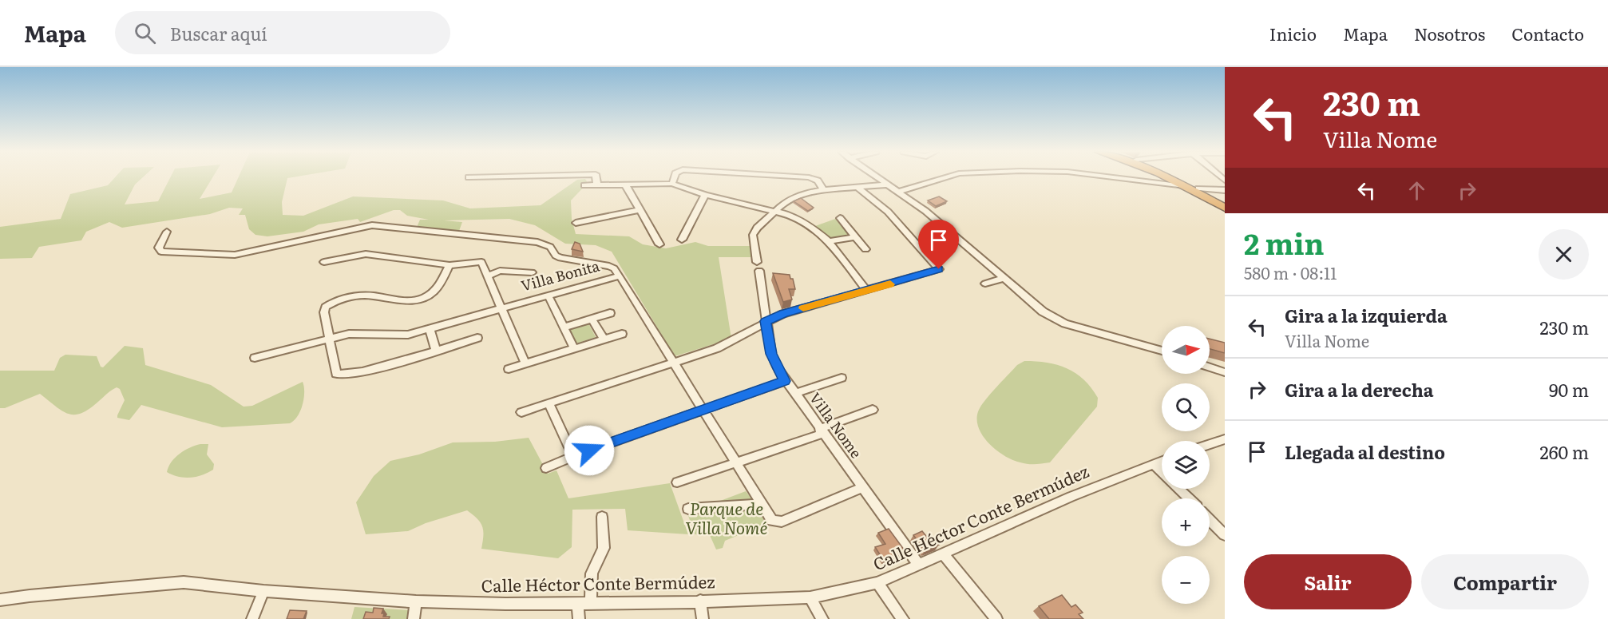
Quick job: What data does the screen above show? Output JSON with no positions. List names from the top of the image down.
{
  "streets": {
    "street": ["Villa Bonita", "Villa Nome", "Calle Héctor Conte Bermúdez"]
  },
  "crossings": [
    ["Villa Bonita", "Villa Nome"],
    ["Villa Nome", "Calle Héctor Conte Bermúdez"]
  ],
  "parks": ["Parque de Villa Nomé"],
  "north": "right",
  "page": {
    "header": "Mapa",
    "search": "Buscar aquí",
    "nav": [
      "Inicio",
      "Mapa",
      "Nosotros",
      "Contacto"
    ],
    "turn": ["230 m", "Villa Nome"],
    "heading": ["2 min", "580 m · 08:11"],
    "list": [
      {
        "name": "Gira a la izquierda",
        "note": "Villa Nome",
        "value": "230 m"
      },
      {
        "name": "Gira a la derecha",
        "value": "90 m"
      },
      {
        "name": "Llegada al destino",
        "value": "260 m"
      }
    ],
    "map_buttons": ["+", "−"],
    "buttons": ["Salir", "Compartir"]
  }
}
